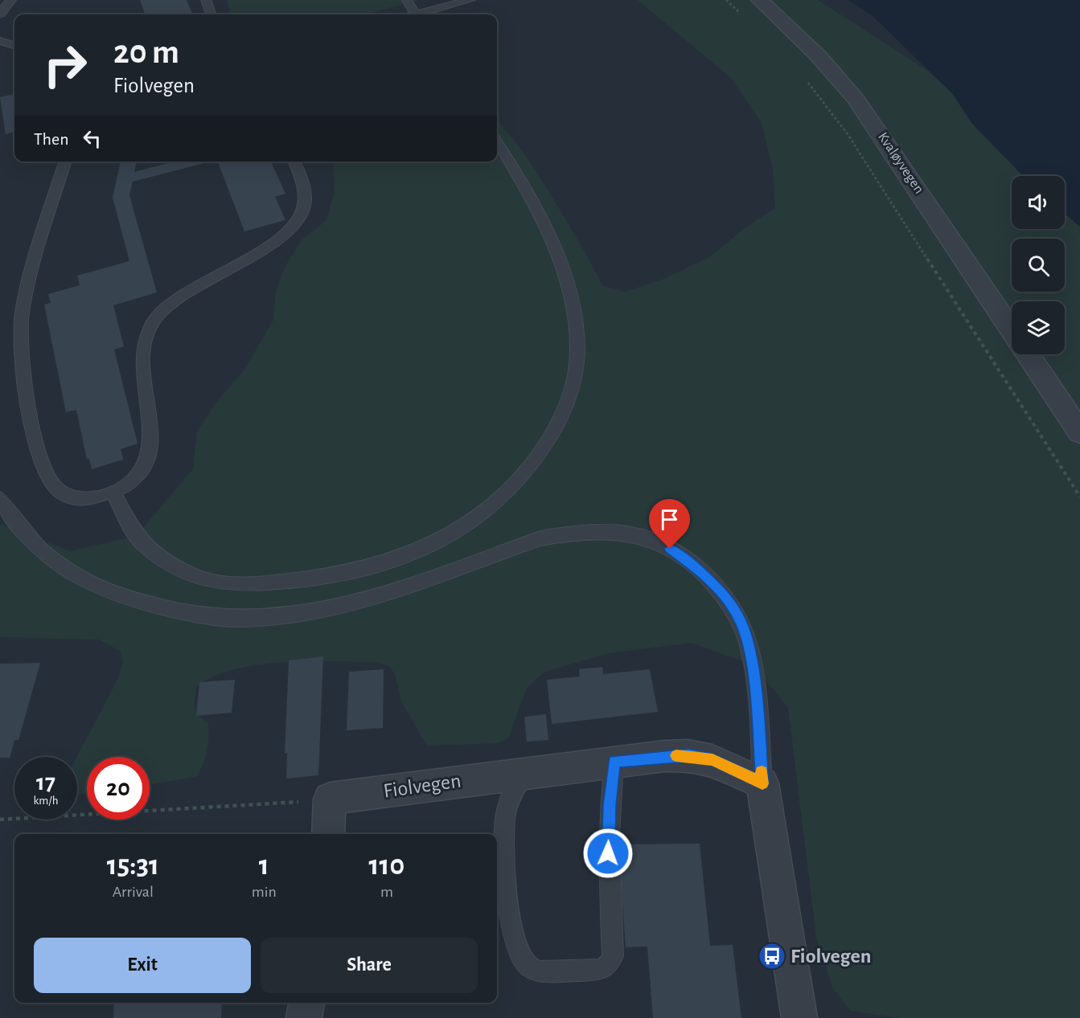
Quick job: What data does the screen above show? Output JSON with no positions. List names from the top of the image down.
{
  "streets": {
    "street": ["Kvaløyvegen", "Fiolvegen"]
  },
  "places": {
    "bus stop": ["Fiolvegen"]
  },
  "page": {
    "turn": ["20 m", "Fiolvegen"],
    "then": "Then",
    "speed": "17 km/h",
    "limit": "20",
    "eta": [
      "15:31",
      "Arrival",
      "1",
      "min",
      "110",
      "m"
    ],
    "buttons": ["Exit", "Share"]
  }
}
